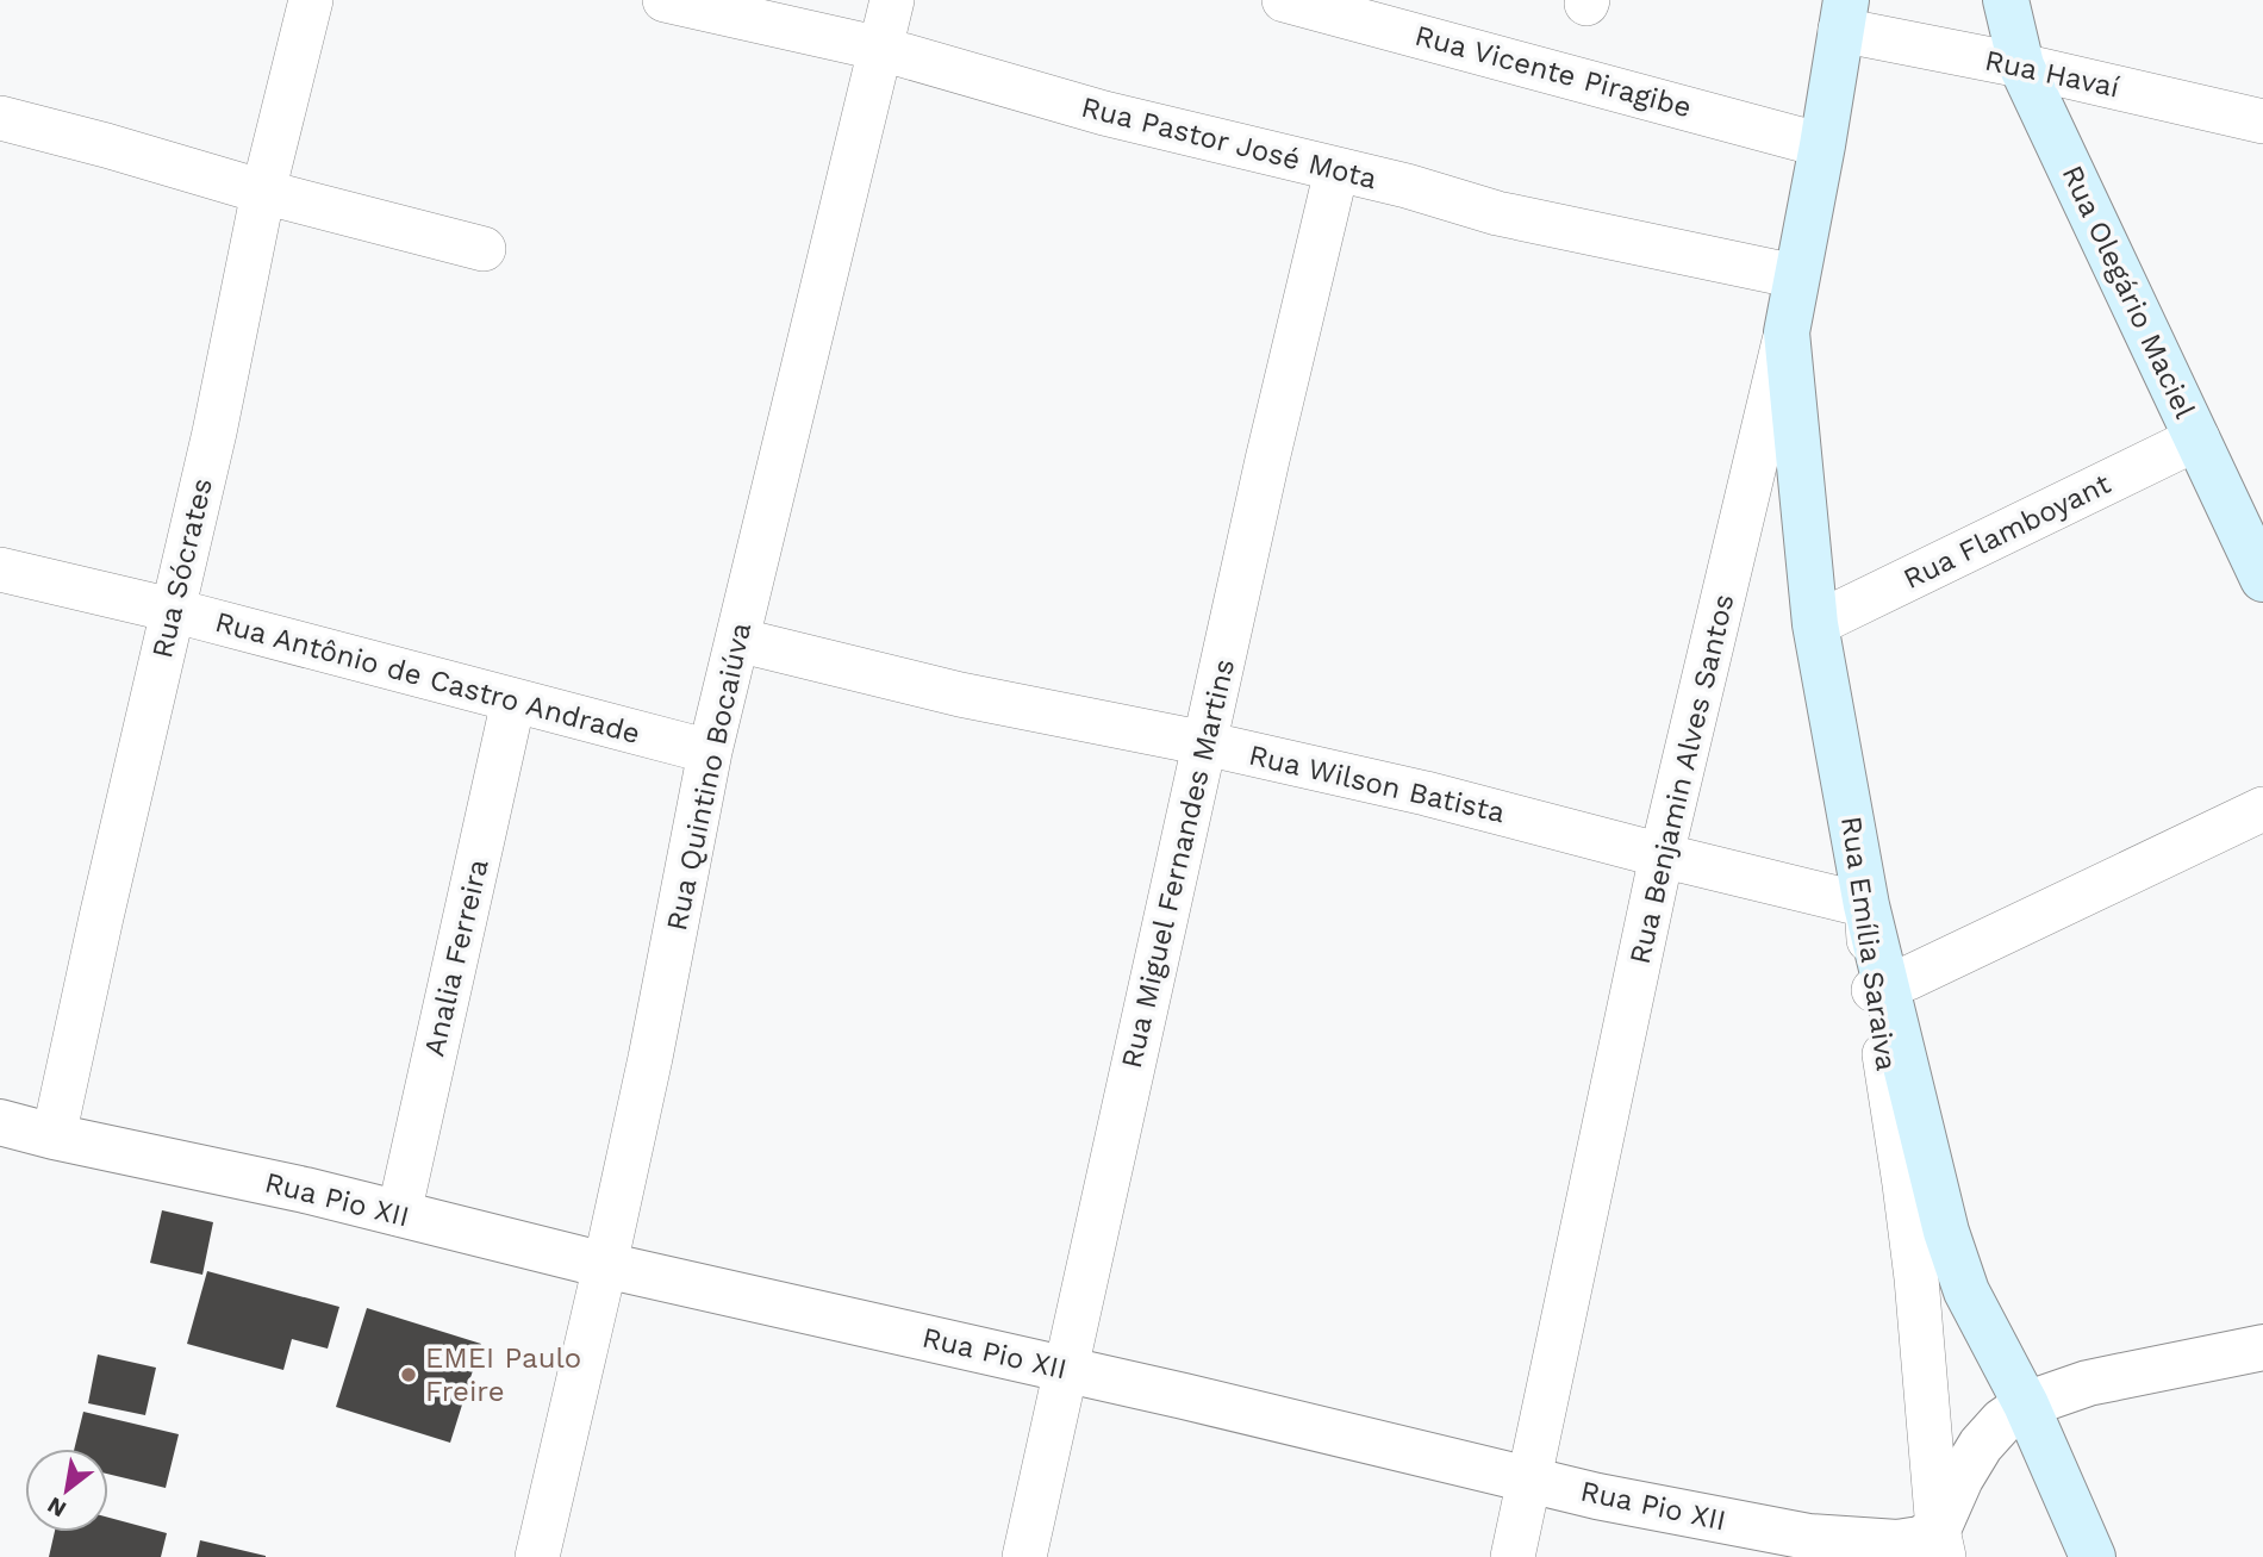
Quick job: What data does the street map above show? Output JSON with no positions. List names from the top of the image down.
{
  "streets": {
    "main road": ["Rua Olegário Maciel", "Rua Benjamin Alves Santos", "Rua Emília Saraiva"],
    "street": [
      "Rua Vicente Piragibe",
      "Rua Havaí",
      "Rua Pastor José Mota",
      "Rua Flamboyant",
      "Rua Sócrates",
      "Rua Antônio de Castro Andrade",
      "Rua Quintino Bocaiúva",
      "Rua Wilson Batista",
      "Rua Miguel Fernandes Martins",
      "Analia Ferreira",
      "Rua Pio XII"
    ]
  },
  "crossings": [
    ["Rua Vicente Piragibe", "Rua Benjamin Alves Santos"],
    ["Rua Havaí", "Rua Olegário Maciel"],
    ["Rua Havaí", "Rua Benjamin Alves Santos"],
    ["Rua Pastor José Mota", "Rua Quintino Bocaiúva"],
    ["Rua Pastor José Mota", "Rua Benjamin Alves Santos"],
    ["Rua Pastor José Mota", "Rua Miguel Fernandes Martins"],
    ["Rua Olegário Maciel", "Rua Flamboyant"],
    ["Rua Flamboyant", "Rua Emília Saraiva"],
    ["Rua Sócrates", "Rua Antônio de Castro Andrade"],
    ["Rua Sócrates", "Rua Pio XII"],
    ["Rua Antônio de Castro Andrade", "Rua Quintino Bocaiúva"],
    ["Rua Antônio de Castro Andrade", "Analia Ferreira"],
    ["Rua Quintino Bocaiúva", "Rua Wilson Batista"],
    ["Rua Quintino Bocaiúva", "Rua Pio XII"],
    ["Rua Benjamin Alves Santos", "Rua Wilson Batista"],
    ["Rua Benjamin Alves Santos", "Rua Emília Saraiva"],
    ["Rua Benjamin Alves Santos", "Rua Pio XII"],
    ["Rua Wilson Batista", "Rua Miguel Fernandes Martins"],
    ["Rua Wilson Batista", "Rua Emília Saraiva"],
    ["Rua Miguel Fernandes Martins", "Rua Pio XII"],
    ["Rua Emília Saraiva", "Rua Pio XII"],
    ["Analia Ferreira", "Rua Pio XII"]
  ],
  "places": ["EMEI Paulo Freire"],
  "north": "bottom left"
}
